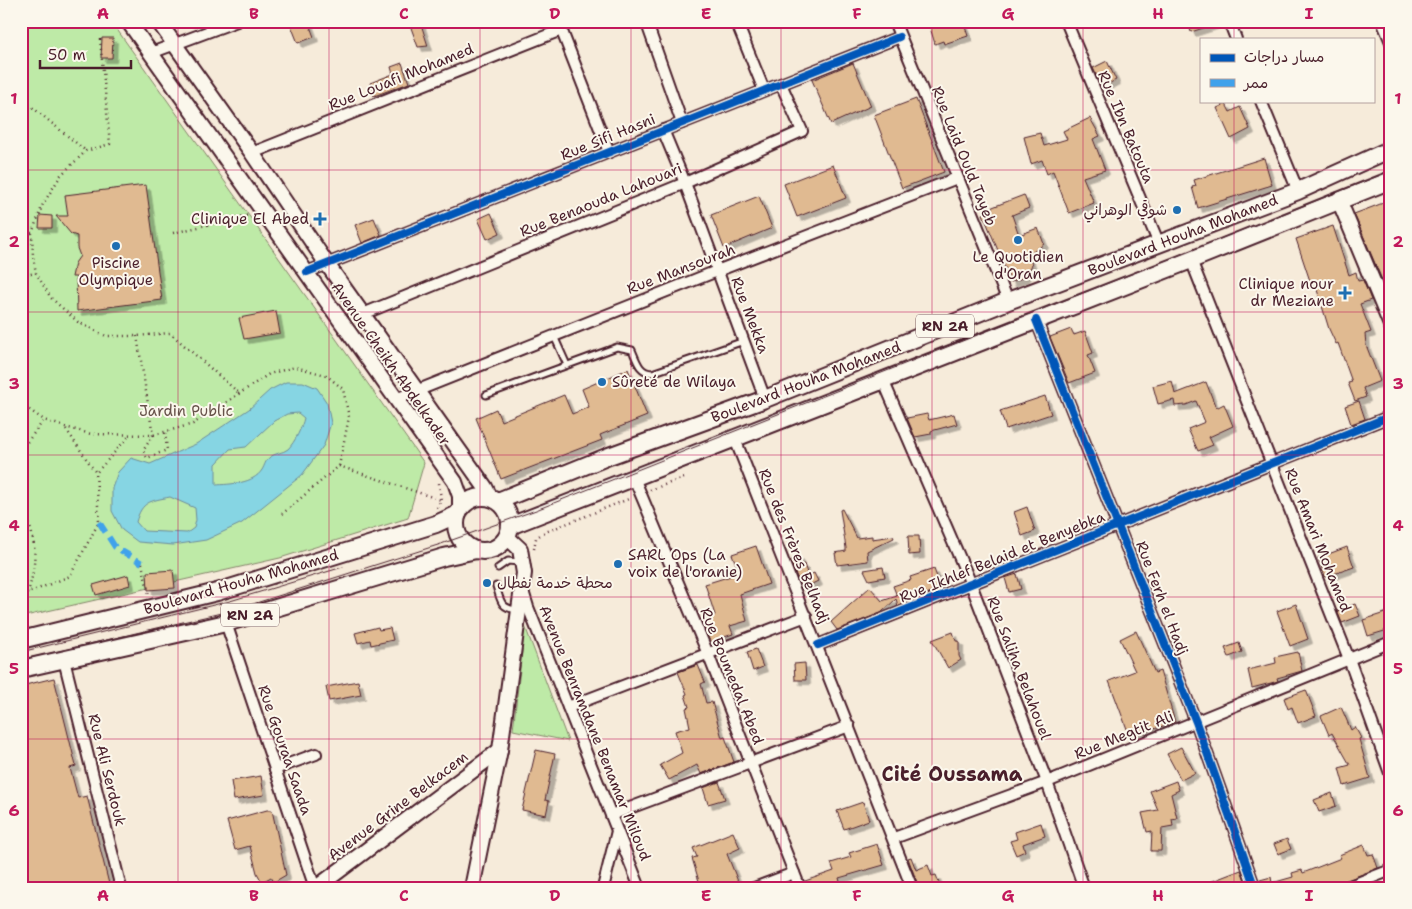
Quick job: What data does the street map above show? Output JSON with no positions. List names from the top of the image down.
{
  "streets": {
    "main road": [
      "Boulevard Houha Mohamed",
      "RN 2A",
      "Avenue Cheikh Abdelkader",
      "Avenue Grine Belkacem"
    ],
    "street": [
      "Rue Louafi Mohamed",
      "Rue Ibn Batouta",
      "Rue Sifi Hasni",
      "Rue Laid Ould Tayeb",
      "Rue Benaouda Lahouari",
      "Rue Mansourah",
      "Rue Mekka",
      "Rue Amari Mohamed",
      "Rue des Frères Belhadj",
      "Rue Ikhlef Belaid et Benyebka",
      "Rue Ferh el Hadj",
      "Rue Saliha Belahouel",
      "Rue Boumedal Abed",
      "Avenue Benramdane Benamar Miloud",
      "Rue Megtit Ali",
      "Rue Gouraa Saada",
      "Rue Ali Serdouk"
    ]
  },
  "crossings": [
    ["Rue Louafi Mohamed", "Avenue Cheikh Abdelkader"],
    ["Rue Ibn Batouta", "Boulevard Houha Mohamed"],
    ["Rue Sifi Hasni", "Rue Laid Ould Tayeb"],
    ["Rue Sifi Hasni", "Rue Benaouda Lahouari"],
    ["Rue Sifi Hasni", "Rue Mekka"],
    ["Rue Sifi Hasni", "Avenue Cheikh Abdelkader"],
    ["Rue Laid Ould Tayeb", "Boulevard Houha Mohamed"],
    ["Rue Laid Ould Tayeb", "Rue Mansourah"],
    ["Rue Benaouda Lahouari", "Rue Mekka"],
    ["Rue Benaouda Lahouari", "Avenue Cheikh Abdelkader"],
    ["Boulevard Houha Mohamed", "Rue Mekka"],
    ["Boulevard Houha Mohamed", "Avenue Cheikh Abdelkader"],
    ["Boulevard Houha Mohamed", "Rue Amari Mohamed"],
    ["Boulevard Houha Mohamed", "Rue des Frères Belhadj"],
    ["Boulevard Houha Mohamed", "Rue Ferh el Hadj"],
    ["Boulevard Houha Mohamed", "Rue Saliha Belahouel"],
    ["Boulevard Houha Mohamed", "Rue Boumedal Abed"],
    ["Boulevard Houha Mohamed", "Rue Gouraa Saada"],
    ["Boulevard Houha Mohamed", "Rue Ali Serdouk"],
    ["Rue Mansourah", "Rue Mekka"],
    ["Rue Mansourah", "Avenue Cheikh Abdelkader"],
    ["Rue Amari Mohamed", "Rue Ikhlef Belaid et Benyebka"],
    ["Rue Amari Mohamed", "Rue Megtit Ali"],
    ["Rue des Frères Belhadj", "Rue Ikhlef Belaid et Benyebka"],
    ["Rue des Frères Belhadj", "Rue Megtit Ali"],
    ["Rue Ikhlef Belaid et Benyebka", "Rue Ferh el Hadj"],
    ["Rue Ikhlef Belaid et Benyebka", "Rue Saliha Belahouel"],
    ["Rue Ferh el Hadj", "Rue Megtit Ali"],
    ["Rue Saliha Belahouel", "Rue Megtit Ali"],
    ["Rue Gouraa Saada", "Avenue Grine Belkacem"]
  ],
  "districts": ["Cité Oussama"],
  "parks": ["Jardin Public"],
  "places": {
    "other": [
      "شوقي الوهراني",
      "Le Quotidien d'Oran",
      "Piscine Olympique",
      "Sûreté de Wilaya",
      "SARL Ops (La voix de l'oranie)",
      "محطة خدمة نفطال"
    ],
    "health": ["Clinique El Abed", "Clinique nour dr Meziane"]
  },
  "legend": ["مسار دراجات", "ممر"],
  "scale_bar": "50 m",
  "grid": {
    "columns": [
      "A",
      "B",
      "C",
      "D",
      "E",
      "F",
      "G",
      "H",
      "I"
    ],
    "rows": [
      "1",
      "2",
      "3",
      "4",
      "5",
      "6"
    ]
  }
}
